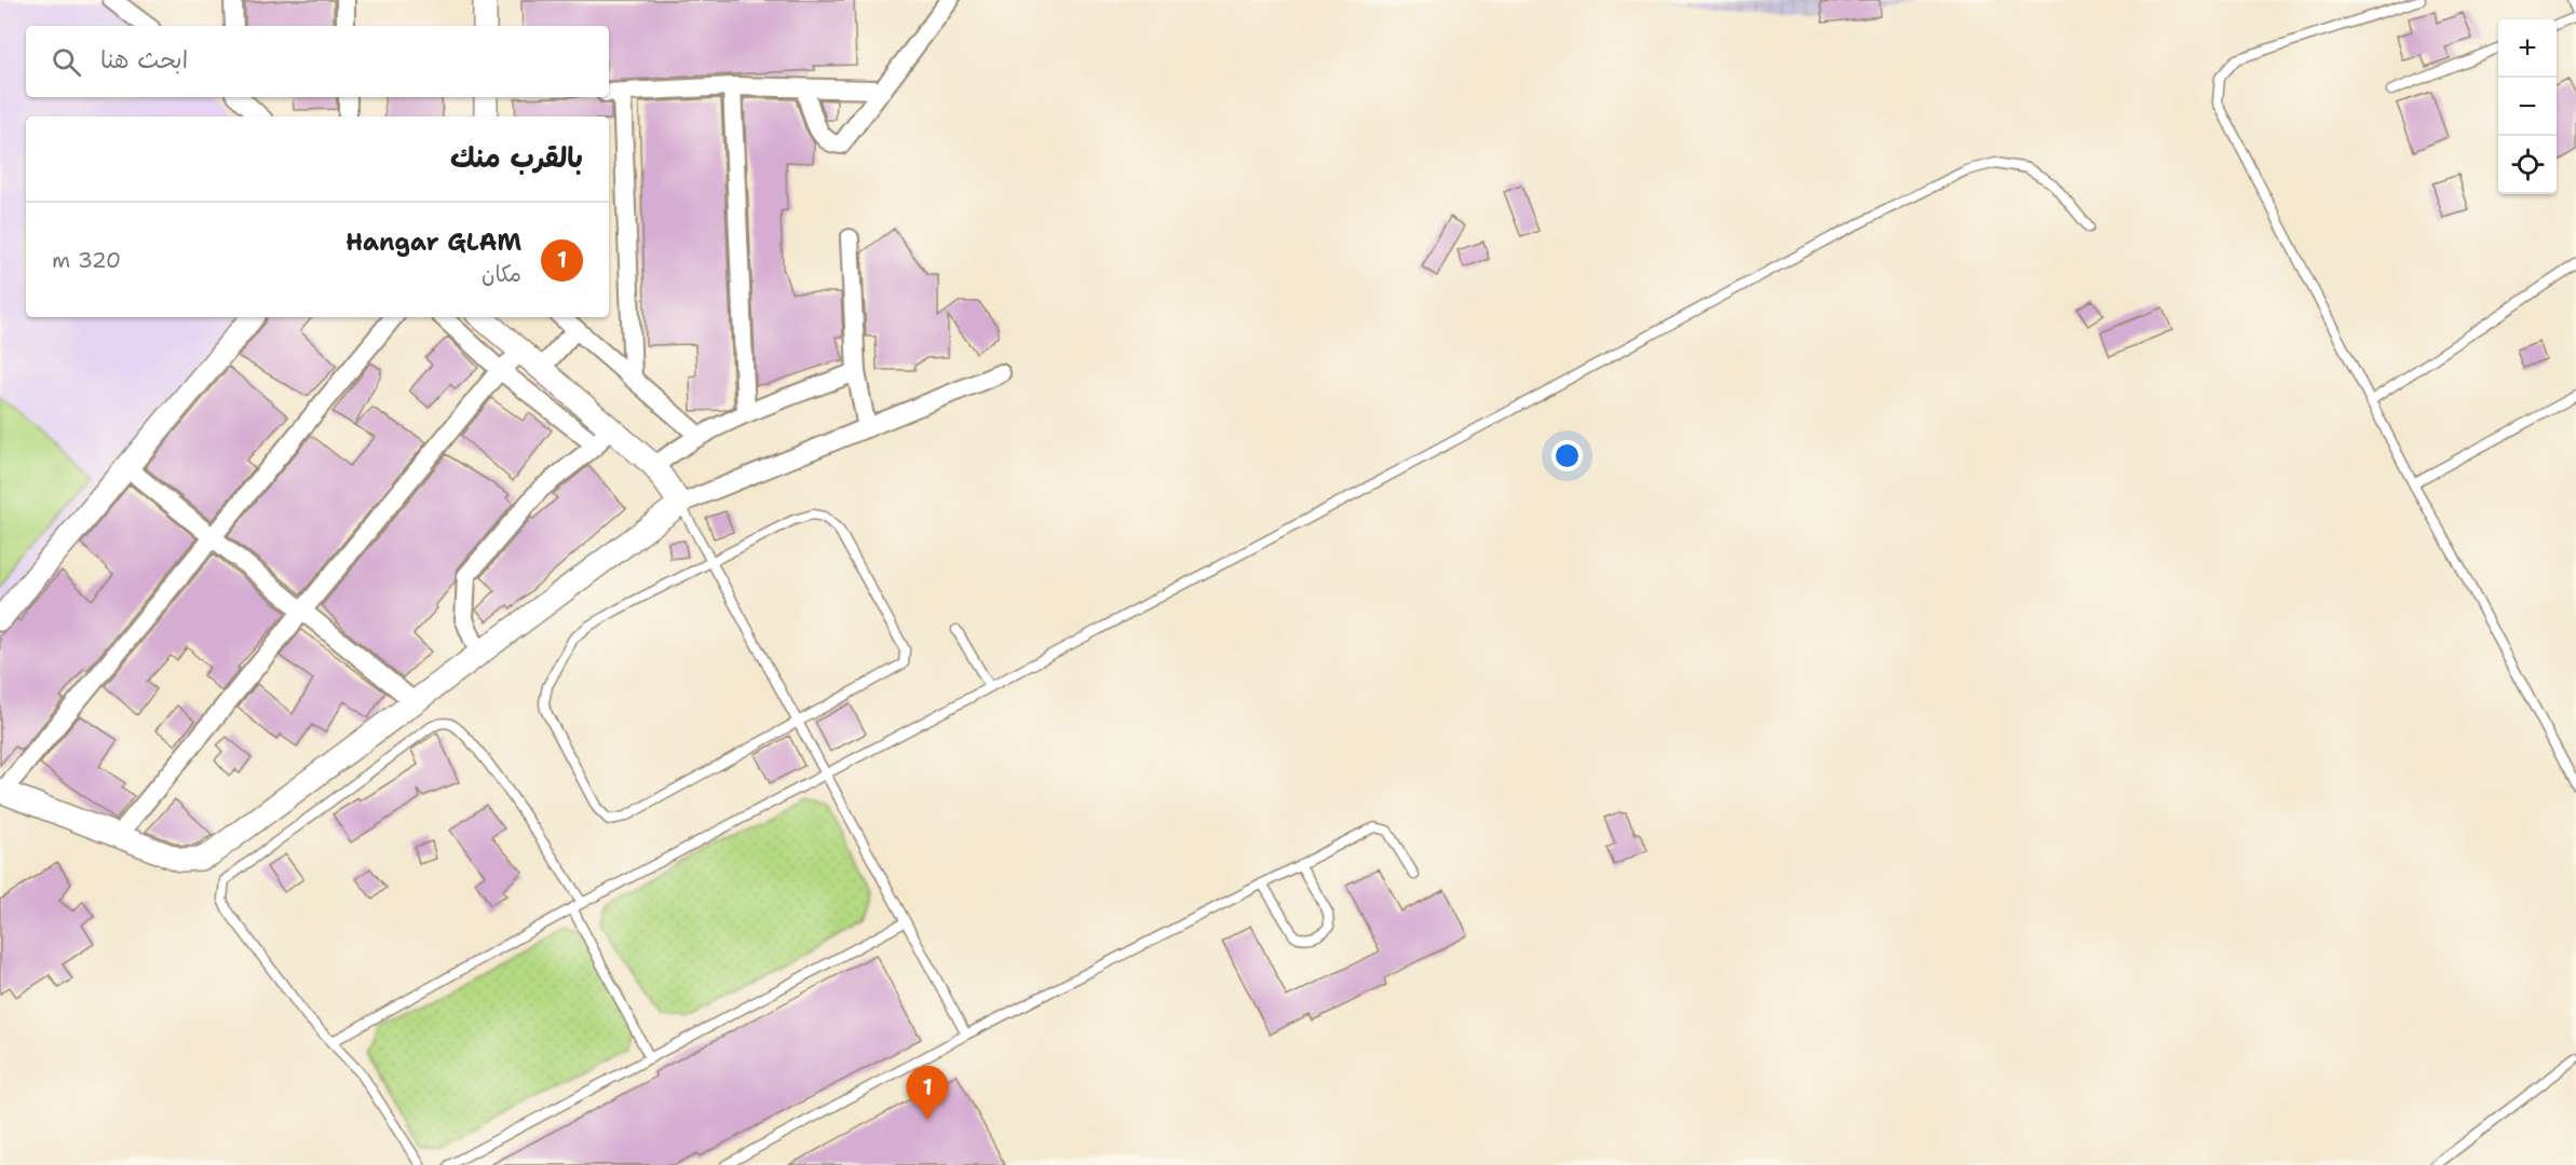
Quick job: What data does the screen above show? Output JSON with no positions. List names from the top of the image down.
{
  "page": {
    "map_buttons": ["+", "−"],
    "search": "ابحث هنا",
    "heading": "بالقرب منك",
    "list": [
      {
        "mark": "1",
        "name": "Hangar GLAM",
        "note": "مكان",
        "value": "320 m"
      }
    ],
    "pins": "1"
  }
}
